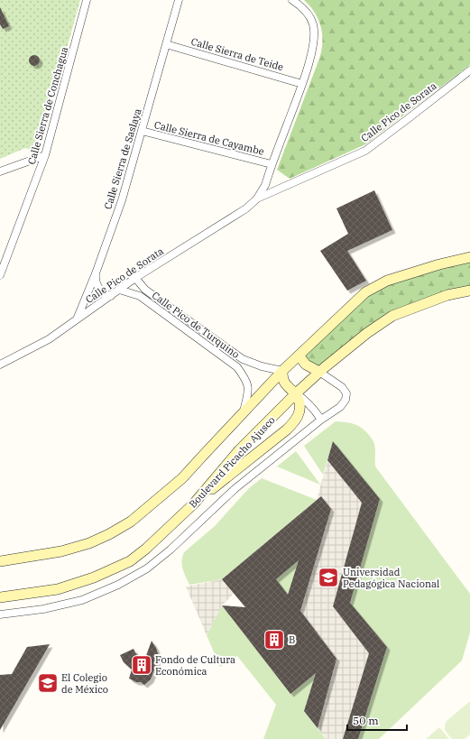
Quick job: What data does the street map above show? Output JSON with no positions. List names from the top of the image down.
{
  "streets": {
    "main road": ["Boulevard Picacho Ajusco"],
    "street": [
      "Calle Sierra de Teide",
      "Calle Sierra de Conchagua",
      "Calle Pico de Sorata",
      "Calle Sierra de Cayambe",
      "Calle Sierra de Saslaya",
      "Calle Pico de Turquino"
    ]
  },
  "crossings": [
    ["Calle Sierra de Teide", "Calle Pico de Sorata"],
    ["Calle Sierra de Teide", "Calle Sierra de Saslaya"],
    ["Calle Pico de Sorata", "Calle Sierra de Cayambe"],
    ["Calle Pico de Sorata", "Calle Sierra de Saslaya"],
    ["Calle Pico de Sorata", "Calle Pico de Turquino"],
    ["Calle Sierra de Cayambe", "Calle Sierra de Saslaya"]
  ],
  "places": {
    "school or university": ["Universidad Pedagógica Nacional", "El Colegio de México"],
    "building": ["B", "Fondo de Cultura Económica"]
  },
  "scale_bar": "50 m"
}
